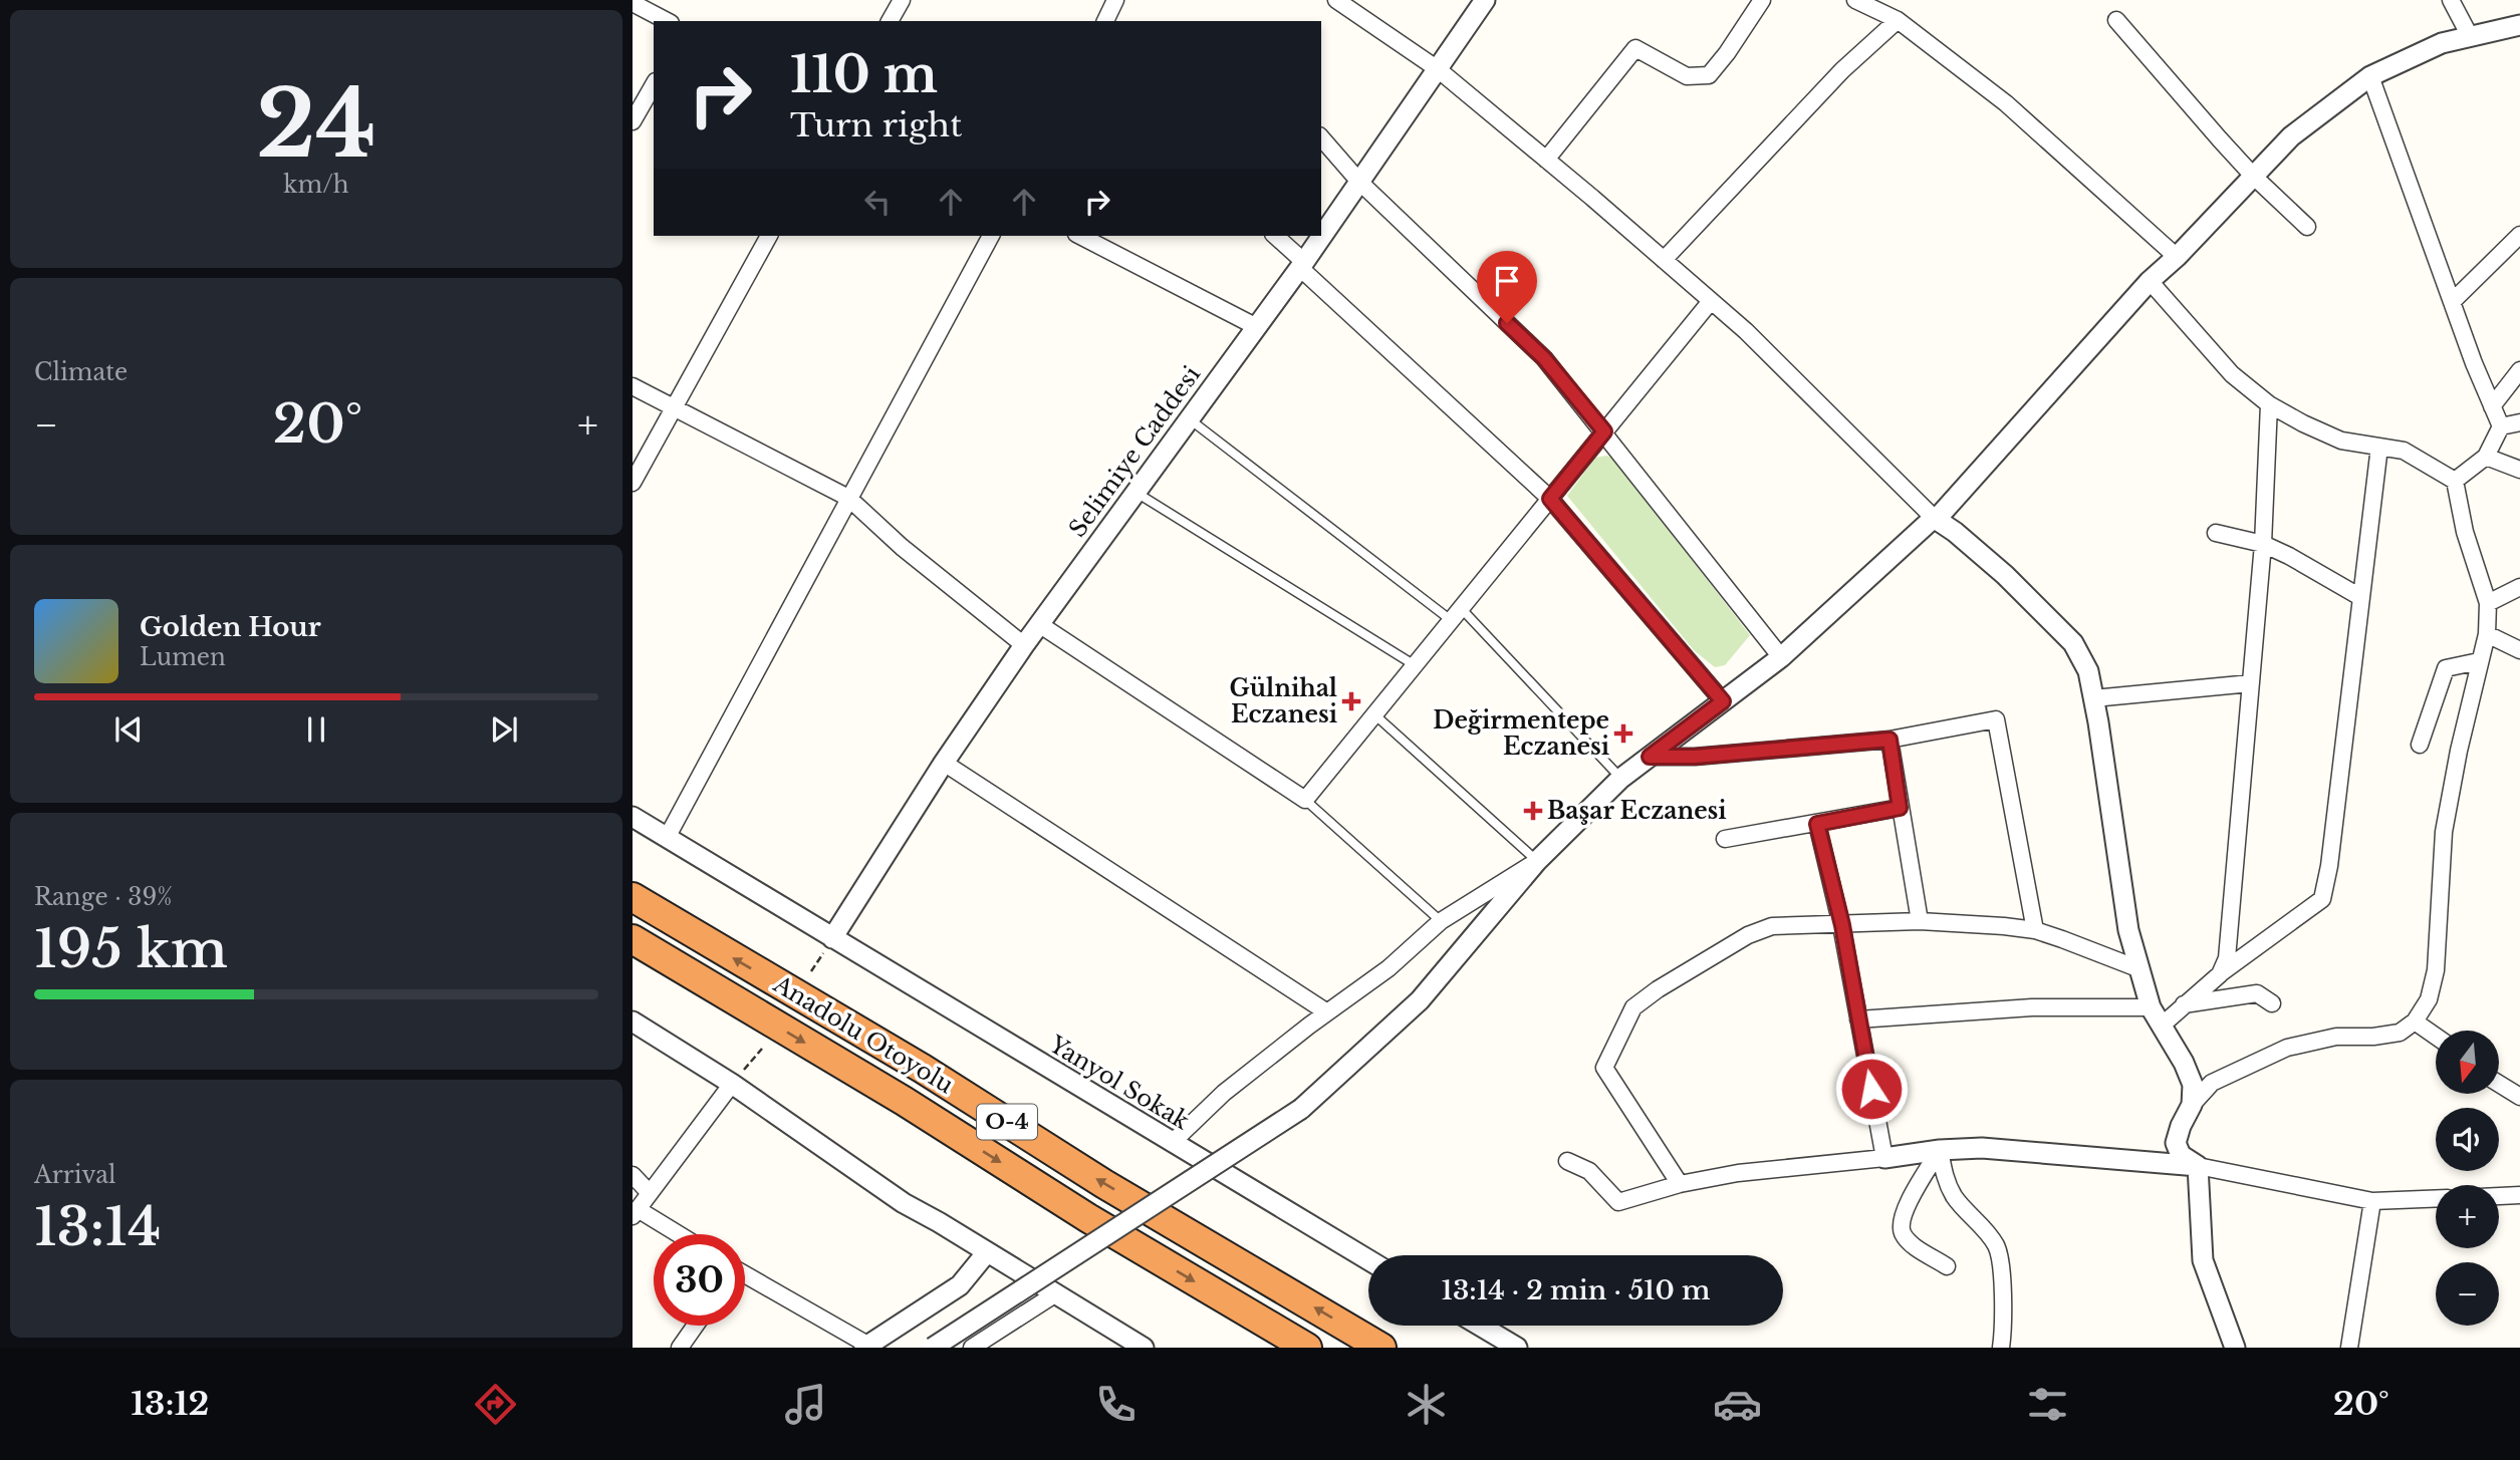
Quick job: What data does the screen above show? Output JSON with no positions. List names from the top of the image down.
{
  "streets": {
    "highway": ["Anadolu Otoyolu", "O-4"],
    "street": ["Selimiye Caddesi", "Yanyol Sokak"]
  },
  "crossings": [
    ["Selimiye Caddesi", "Yanyol Sokak"]
  ],
  "places": {
    "health": ["Gülnihal Eczanesi", "Değirmentepe Eczanesi", "Başar Eczanesi"]
  },
  "north": "bottom",
  "page": {
    "tile": [
      ["24", "km/h"],
      "Climate",
      ["Range · 39%", "195 km"],
      ["Arrival", "13:14"]
    ],
    "turn": ["110 m", "Turn right"],
    "heat": ["−", "20°", "+"],
    "song": ["Golden Hour", "Lumen"],
    "map_buttons": ["+", "−"],
    "limit": "30",
    "trip": "13:14 · 2 min · 510 m",
    "tabs": ["13:12", "20°"]
  }
}
